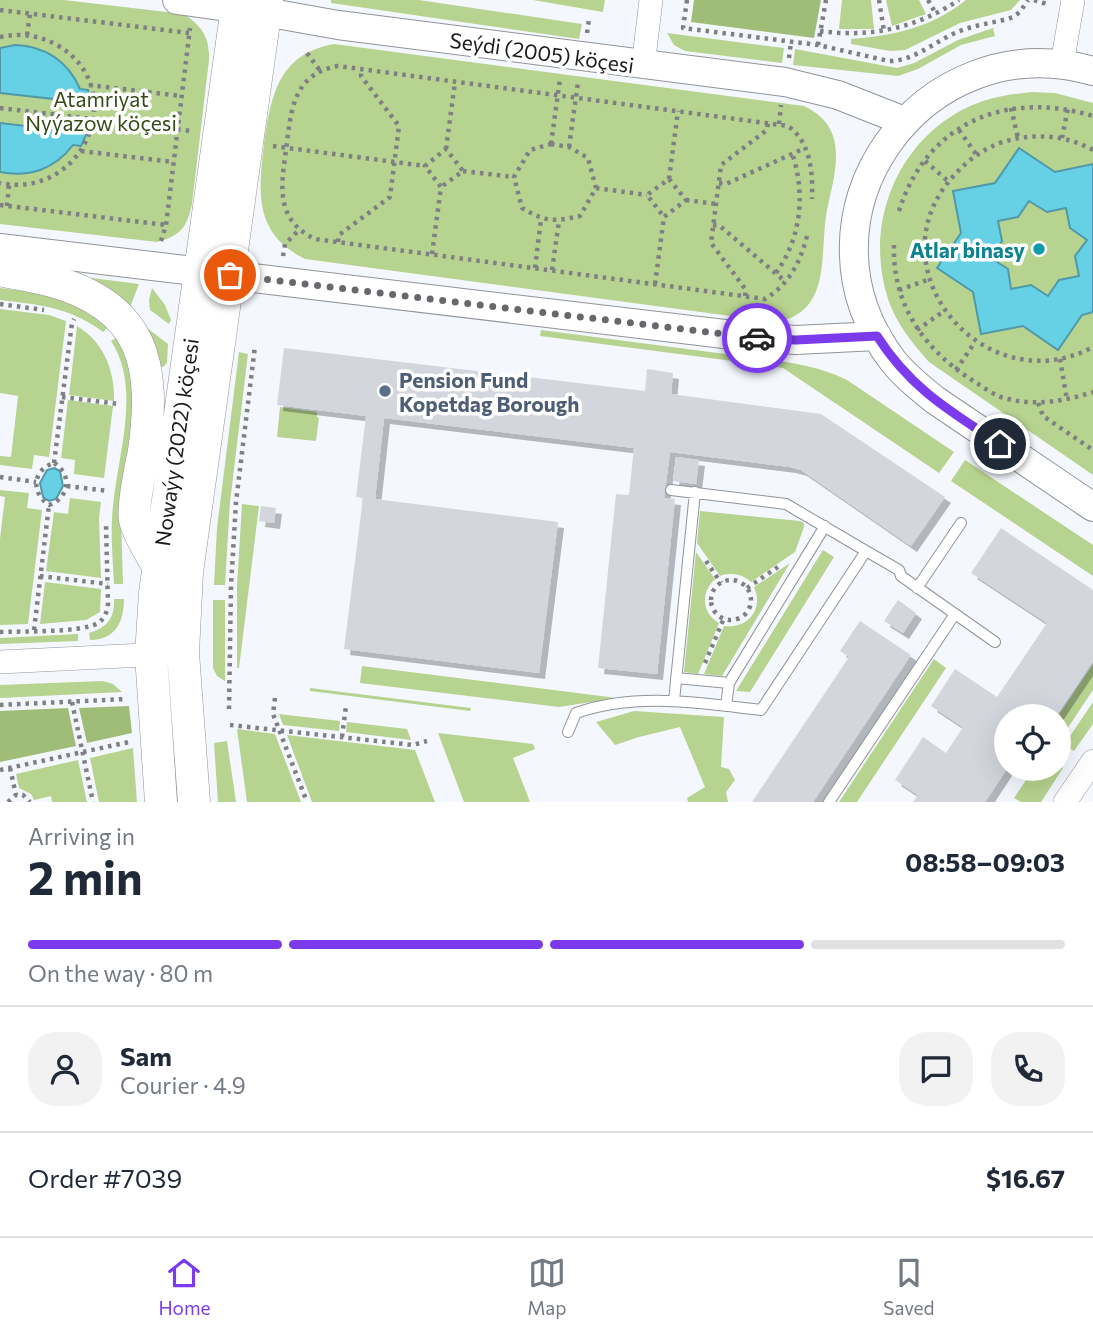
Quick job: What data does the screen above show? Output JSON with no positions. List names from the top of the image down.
{
  "streets": {
    "main road": ["Nowaýy (2022) köçesi"],
    "street": ["Seýdi (2005) köçesi"]
  },
  "crossings": [
    ["Seýdi (2005) köçesi", "Nowaýy (2022) köçesi"]
  ],
  "parks": ["Atamriyat Nyýazow köçesi"],
  "places": ["Atlar binasy", "Pension Fund Kopetdag Borough"],
  "page": {
    "heading": ["2 min", "Arriving in", "08:58–09:03"],
    "panel": [
      "Sam",
      "Courier · 4.9",
      "Order #7039",
      "$16.67"
    ],
    "bar": "On the way · 80 m",
    "tabs": ["Home", "Map", "Saved"]
  }
}
